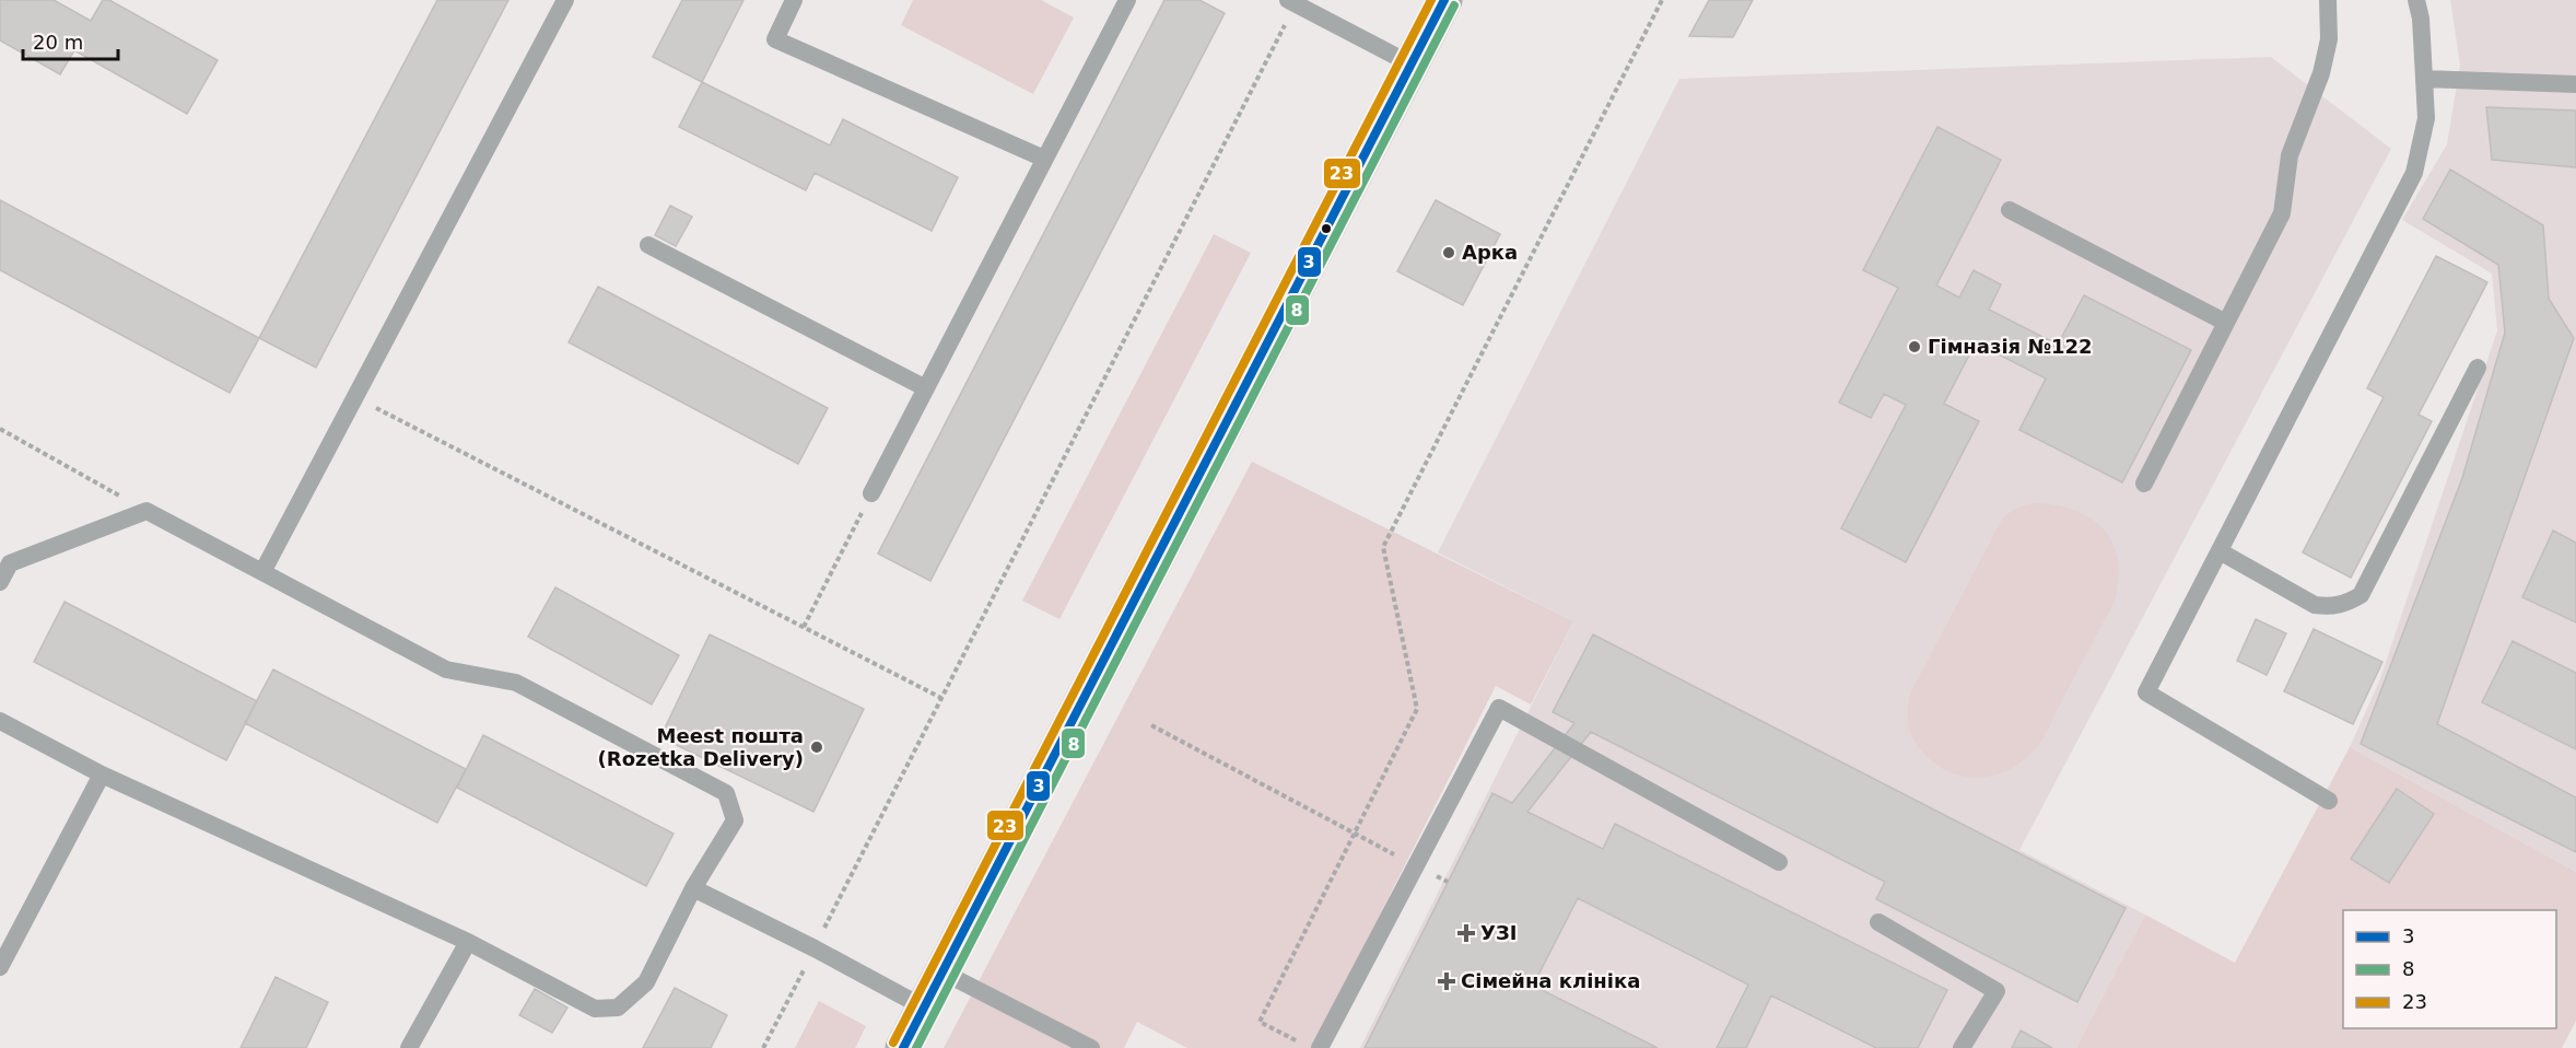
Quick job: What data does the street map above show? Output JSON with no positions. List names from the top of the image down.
{
  "places": {
    "other": ["Арка", "Гімназія №122", "Meest пошта (Rozetka Delivery)"],
    "health": ["УЗІ", "Сімейна клініка"]
  },
  "lines": ["transit line 3", "transit line 23", "transit line 8"],
  "legend": ["3", "8", "23"],
  "scale_bar": "20 m"
}
